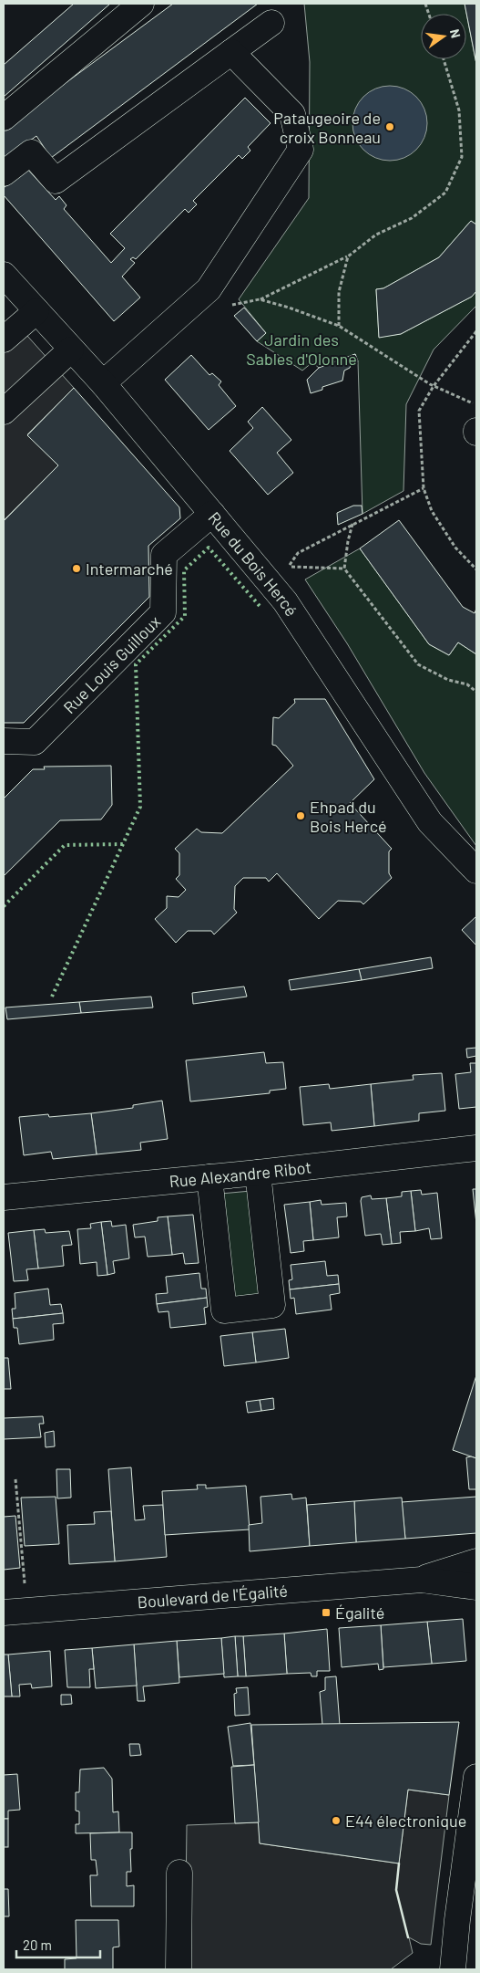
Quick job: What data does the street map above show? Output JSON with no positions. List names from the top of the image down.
{
  "streets": {
    "street": [
      "Rue du Bois Hercé",
      "Rue Louis Guilloux",
      "Rue Alexandre Ribot",
      "Boulevard de l'Égalité"
    ]
  },
  "crossings": [
    ["Rue du Bois Hercé", "Rue Louis Guilloux"]
  ],
  "parks": ["Jardin des Sables d'Olonne"],
  "places": {
    "other": [
      "Pataugeoire de croix Bonneau",
      "Intermarché",
      "Ehpad du Bois Hercé",
      "E44 électronique"
    ],
    "transit": ["Égalité"]
  },
  "scale_bar": "20 m",
  "north": "right"
}
